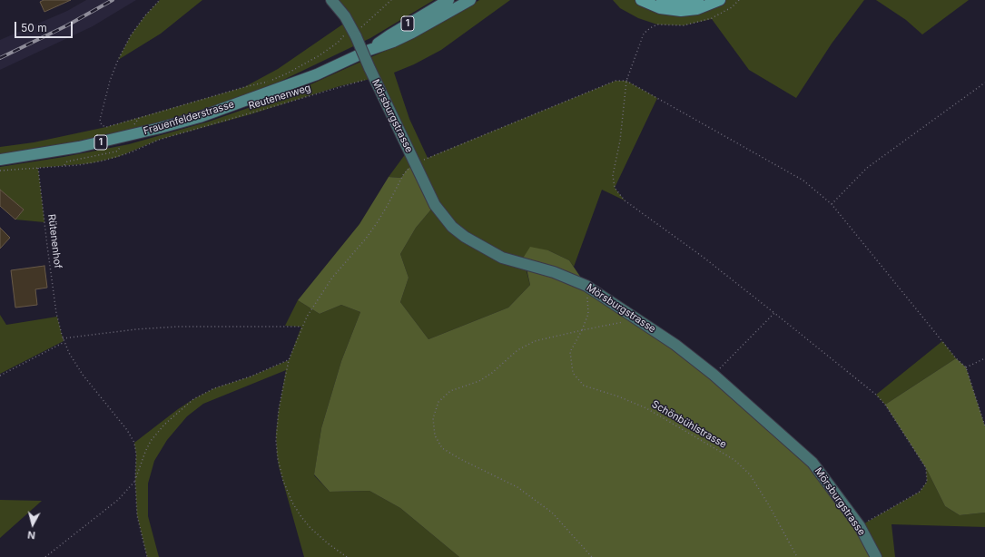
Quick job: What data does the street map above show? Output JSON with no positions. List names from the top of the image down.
{
  "streets": {
    "main road": ["1", "Frauenfelderstrasse"],
    "street": ["Mörsburgstrasse"],
    "path": ["Reutenenweg", "Rütenenhof", "Schönbühlstrasse"]
  },
  "crossings": [
    ["Reutenenweg", "Mörsburgstrasse"],
    ["Reutenenweg", "Rütenenhof"],
    ["Mörsburgstrasse", "Schönbühlstrasse"]
  ],
  "scale_bar": "50 m",
  "north": "bottom"
}
